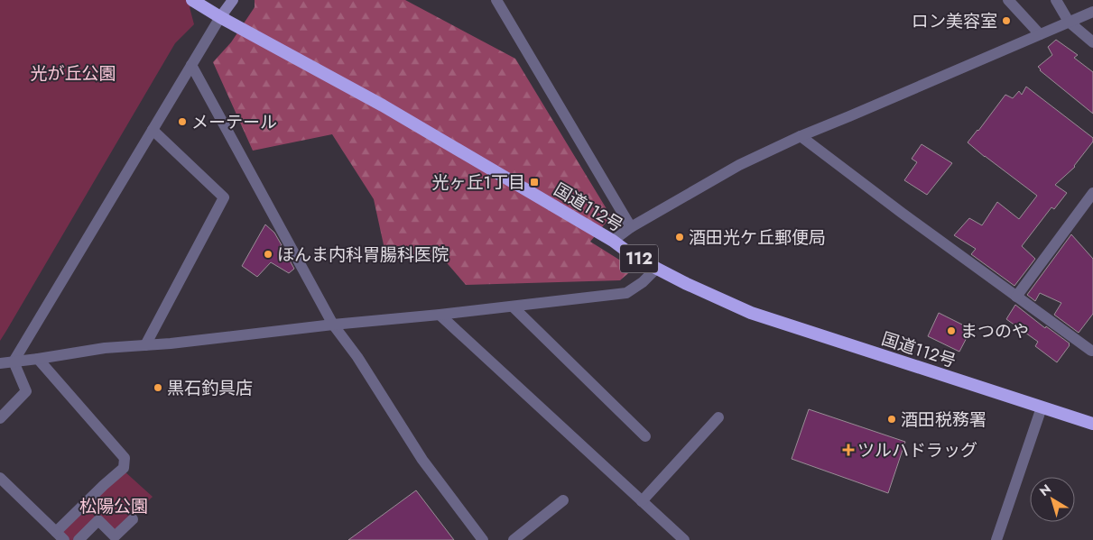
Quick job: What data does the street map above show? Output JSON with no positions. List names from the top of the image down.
{
  "streets": {
    "highway": ["国道112号", "112"]
  },
  "parks": ["光が丘公園", "松陽公園"],
  "places": {
    "other": [
      "ロン美容室",
      "メーテール",
      "酒田光ケ丘郵便局",
      "ほんま内科胃腸科医院",
      "まつのや",
      "黒石釣具店",
      "酒田税務署"
    ],
    "transit": ["光ヶ丘1丁目"],
    "health": ["ツルハドラッグ"]
  },
  "north": "top left"
}
